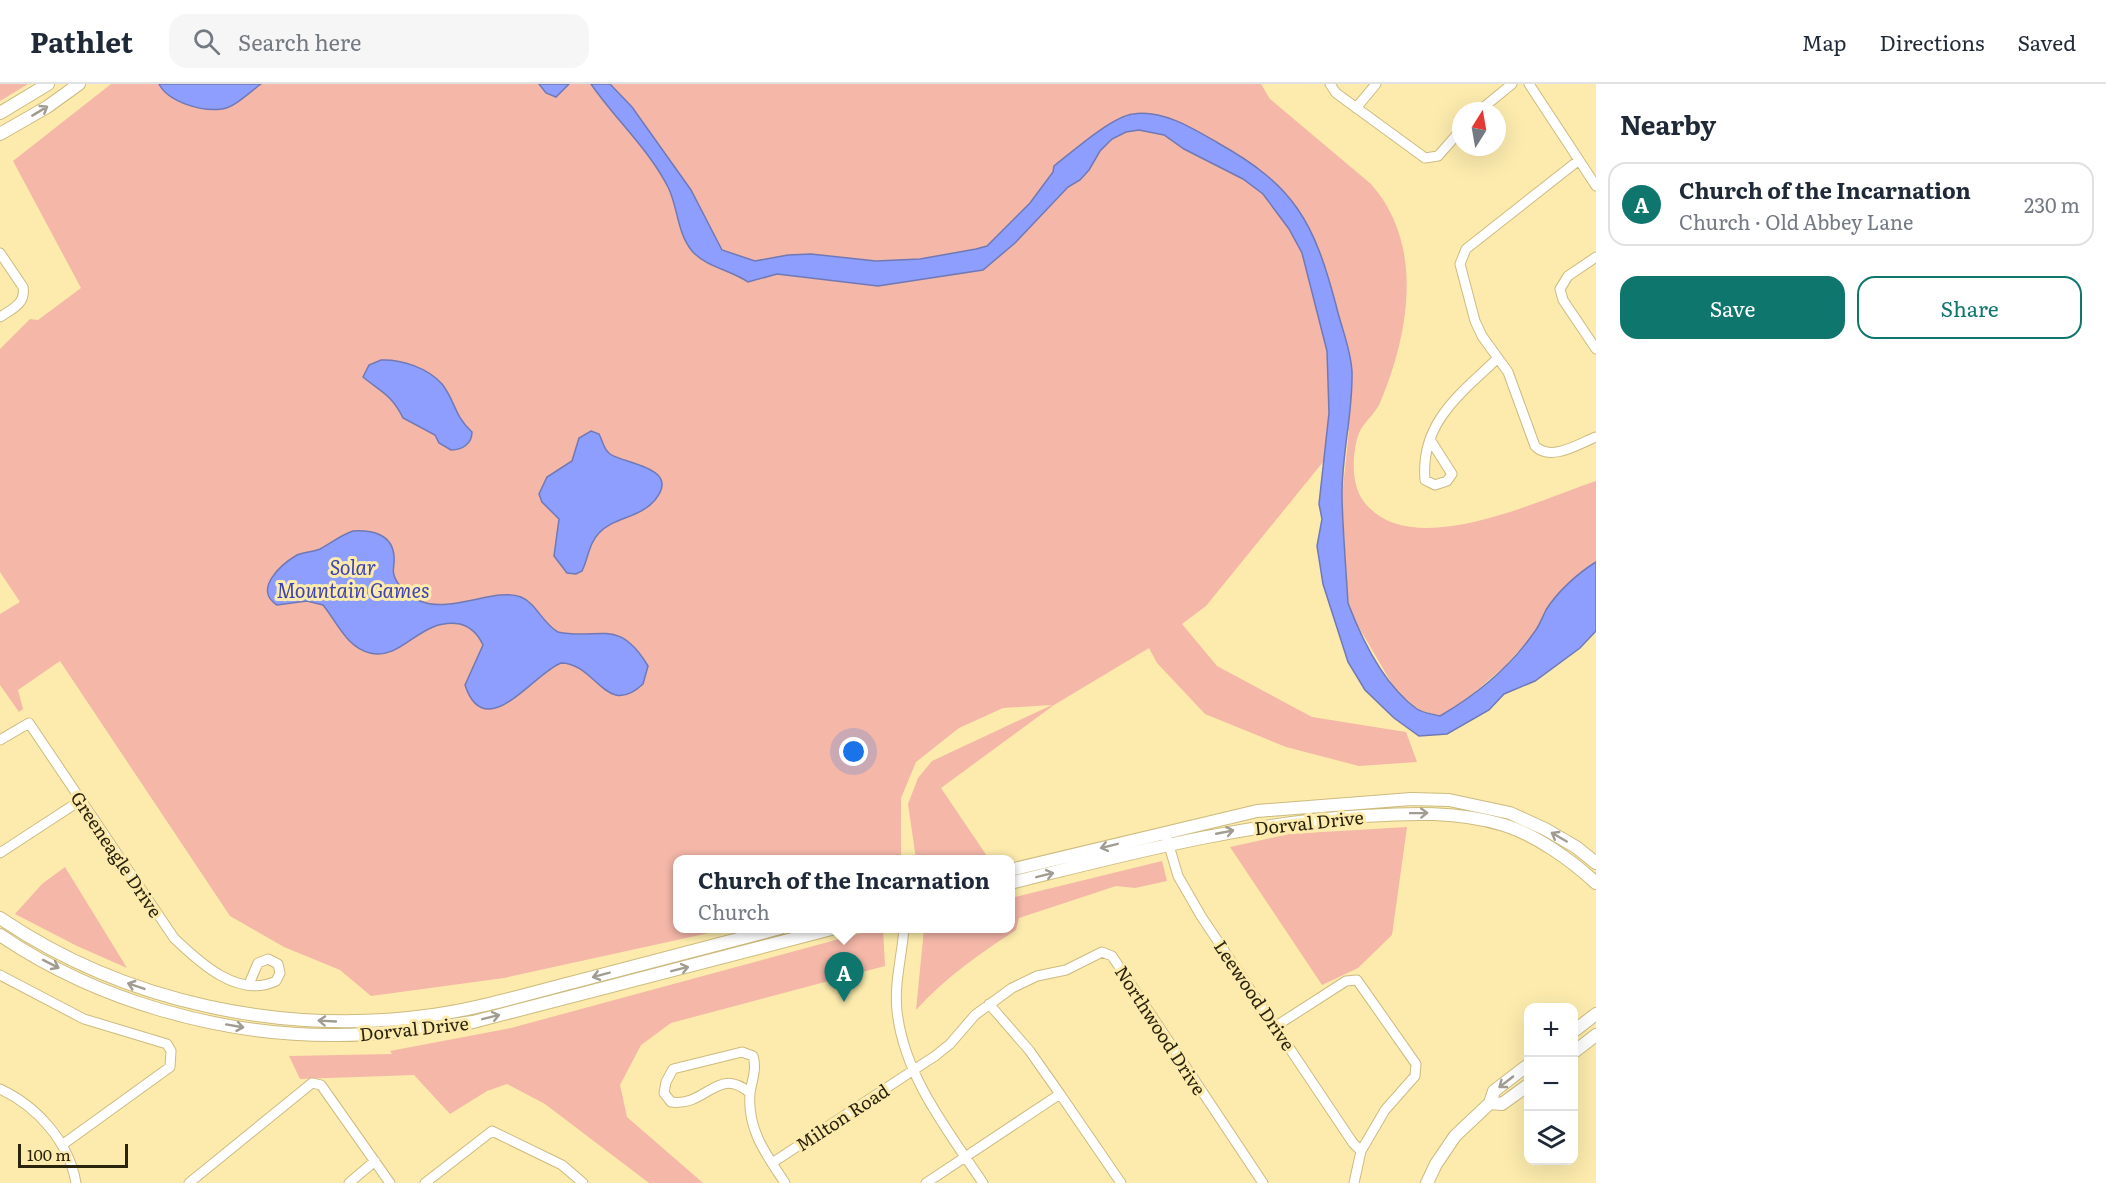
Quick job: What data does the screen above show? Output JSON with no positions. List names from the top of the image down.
{
  "streets": {
    "main road": ["Dorval Drive"],
    "street": [
      "Greeneagle Drive",
      "Leewood Drive",
      "Northwood Drive",
      "Milton Road"
    ]
  },
  "crossings": [
    ["Dorval Drive", "Leewood Drive"],
    ["Northwood Drive", "Milton Road"]
  ],
  "water": ["Solar Mountain Games"],
  "scale_bar": "100 m",
  "north": "top",
  "page": {
    "header": "Pathlet",
    "search": "Search here",
    "nav": ["Map", "Directions", "Saved"],
    "heading": "Nearby",
    "list": [
      {
        "mark": "A",
        "name": "Church of the Incarnation",
        "note": "Church · Old Abbey Lane",
        "value": "230 m"
      }
    ],
    "buttons": ["Save", "Share"],
    "popup": ["Church of the Incarnation", "Church"],
    "pins": "A",
    "map_buttons": ["+", "−"],
    "scale": "100 m"
  }
}
